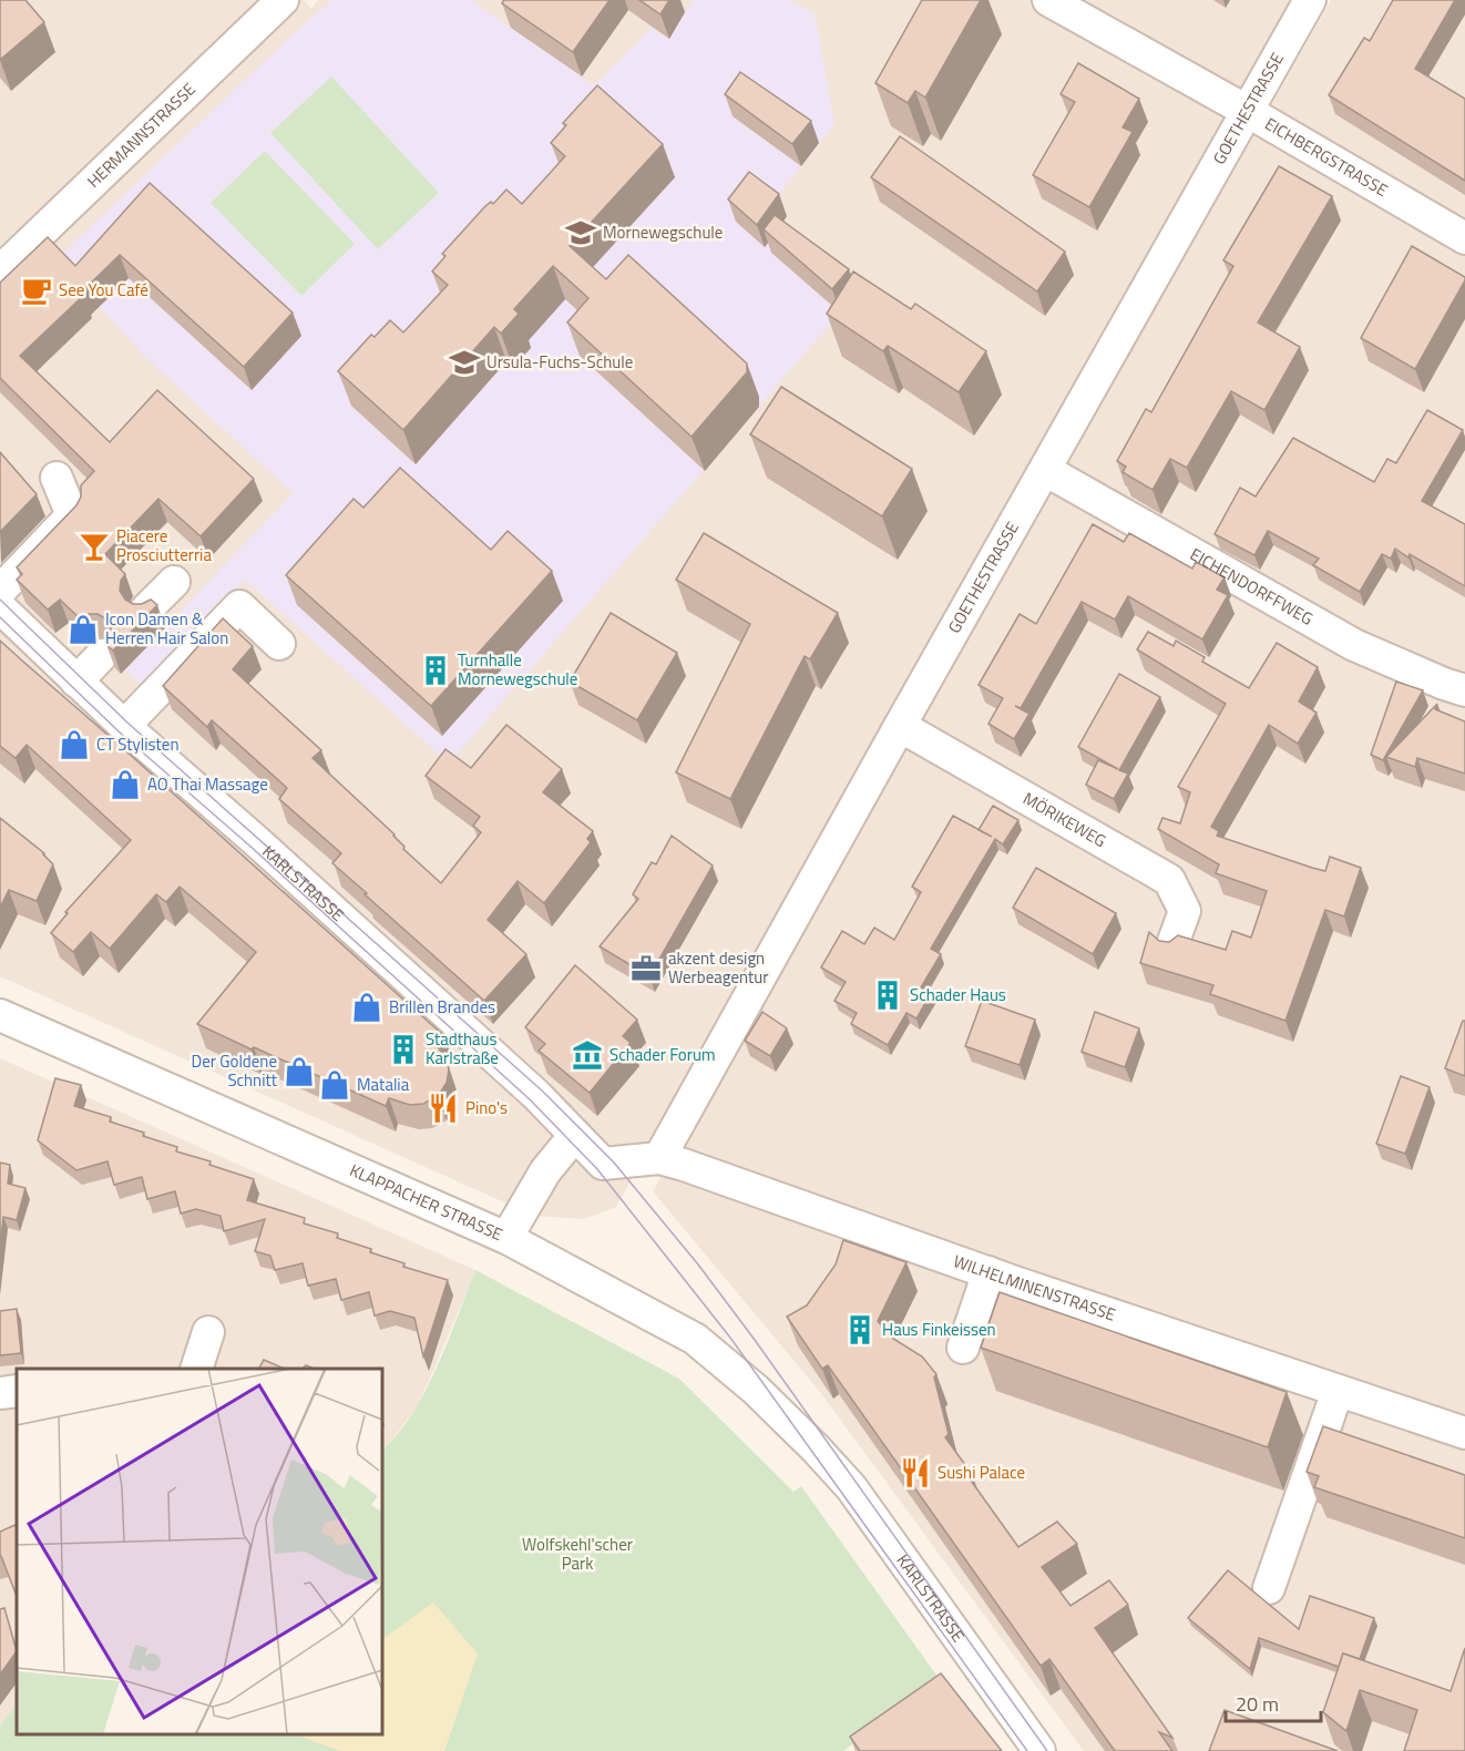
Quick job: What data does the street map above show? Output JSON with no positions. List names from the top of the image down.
{
  "streets": {
    "street": [
      "GOETHESTRASSE",
      "HERMANNSTRASSE",
      "EICHBERGSTRASSE",
      "EICHENDORFFWEG",
      "MÖRIKEWEG",
      "KARLSTRASSE",
      "KLAPPACHER STRASSE",
      "WILHELMINENSTRASSE"
    ]
  },
  "crossings": [
    ["GOETHESTRASSE", "EICHBERGSTRASSE"],
    ["GOETHESTRASSE", "EICHENDORFFWEG"],
    ["GOETHESTRASSE", "MÖRIKEWEG"],
    ["GOETHESTRASSE", "WILHELMINENSTRASSE"],
    ["KARLSTRASSE", "KLAPPACHER STRASSE"],
    ["KARLSTRASSE", "WILHELMINENSTRASSE"]
  ],
  "parks": ["Wolfskehl'scher Park"],
  "places": {
    "school or university": ["Mornewegschule", "Ursula-Fuchs-Schule"],
    "cafe": ["See You Café"],
    "bar": ["Piacere Prosciutterria"],
    "shop": [
      "Icon Damen & Herren Hair Salon",
      "CT Stylisten",
      "AO Thai Massage",
      "Brillen Brandes",
      "Der Goldene Schnitt",
      "Matalia"
    ],
    "building": [
      "Turnhalle Mornewegschule",
      "Schader Haus",
      "Stadthaus Karlstraße",
      "Haus Finkeissen"
    ],
    "office": ["akzent design Werbeagentur"],
    "museum": ["Schader Forum"],
    "restaurant": ["Pino's", "Sushi Palace"]
  },
  "scale_bar": "20 m"
}
